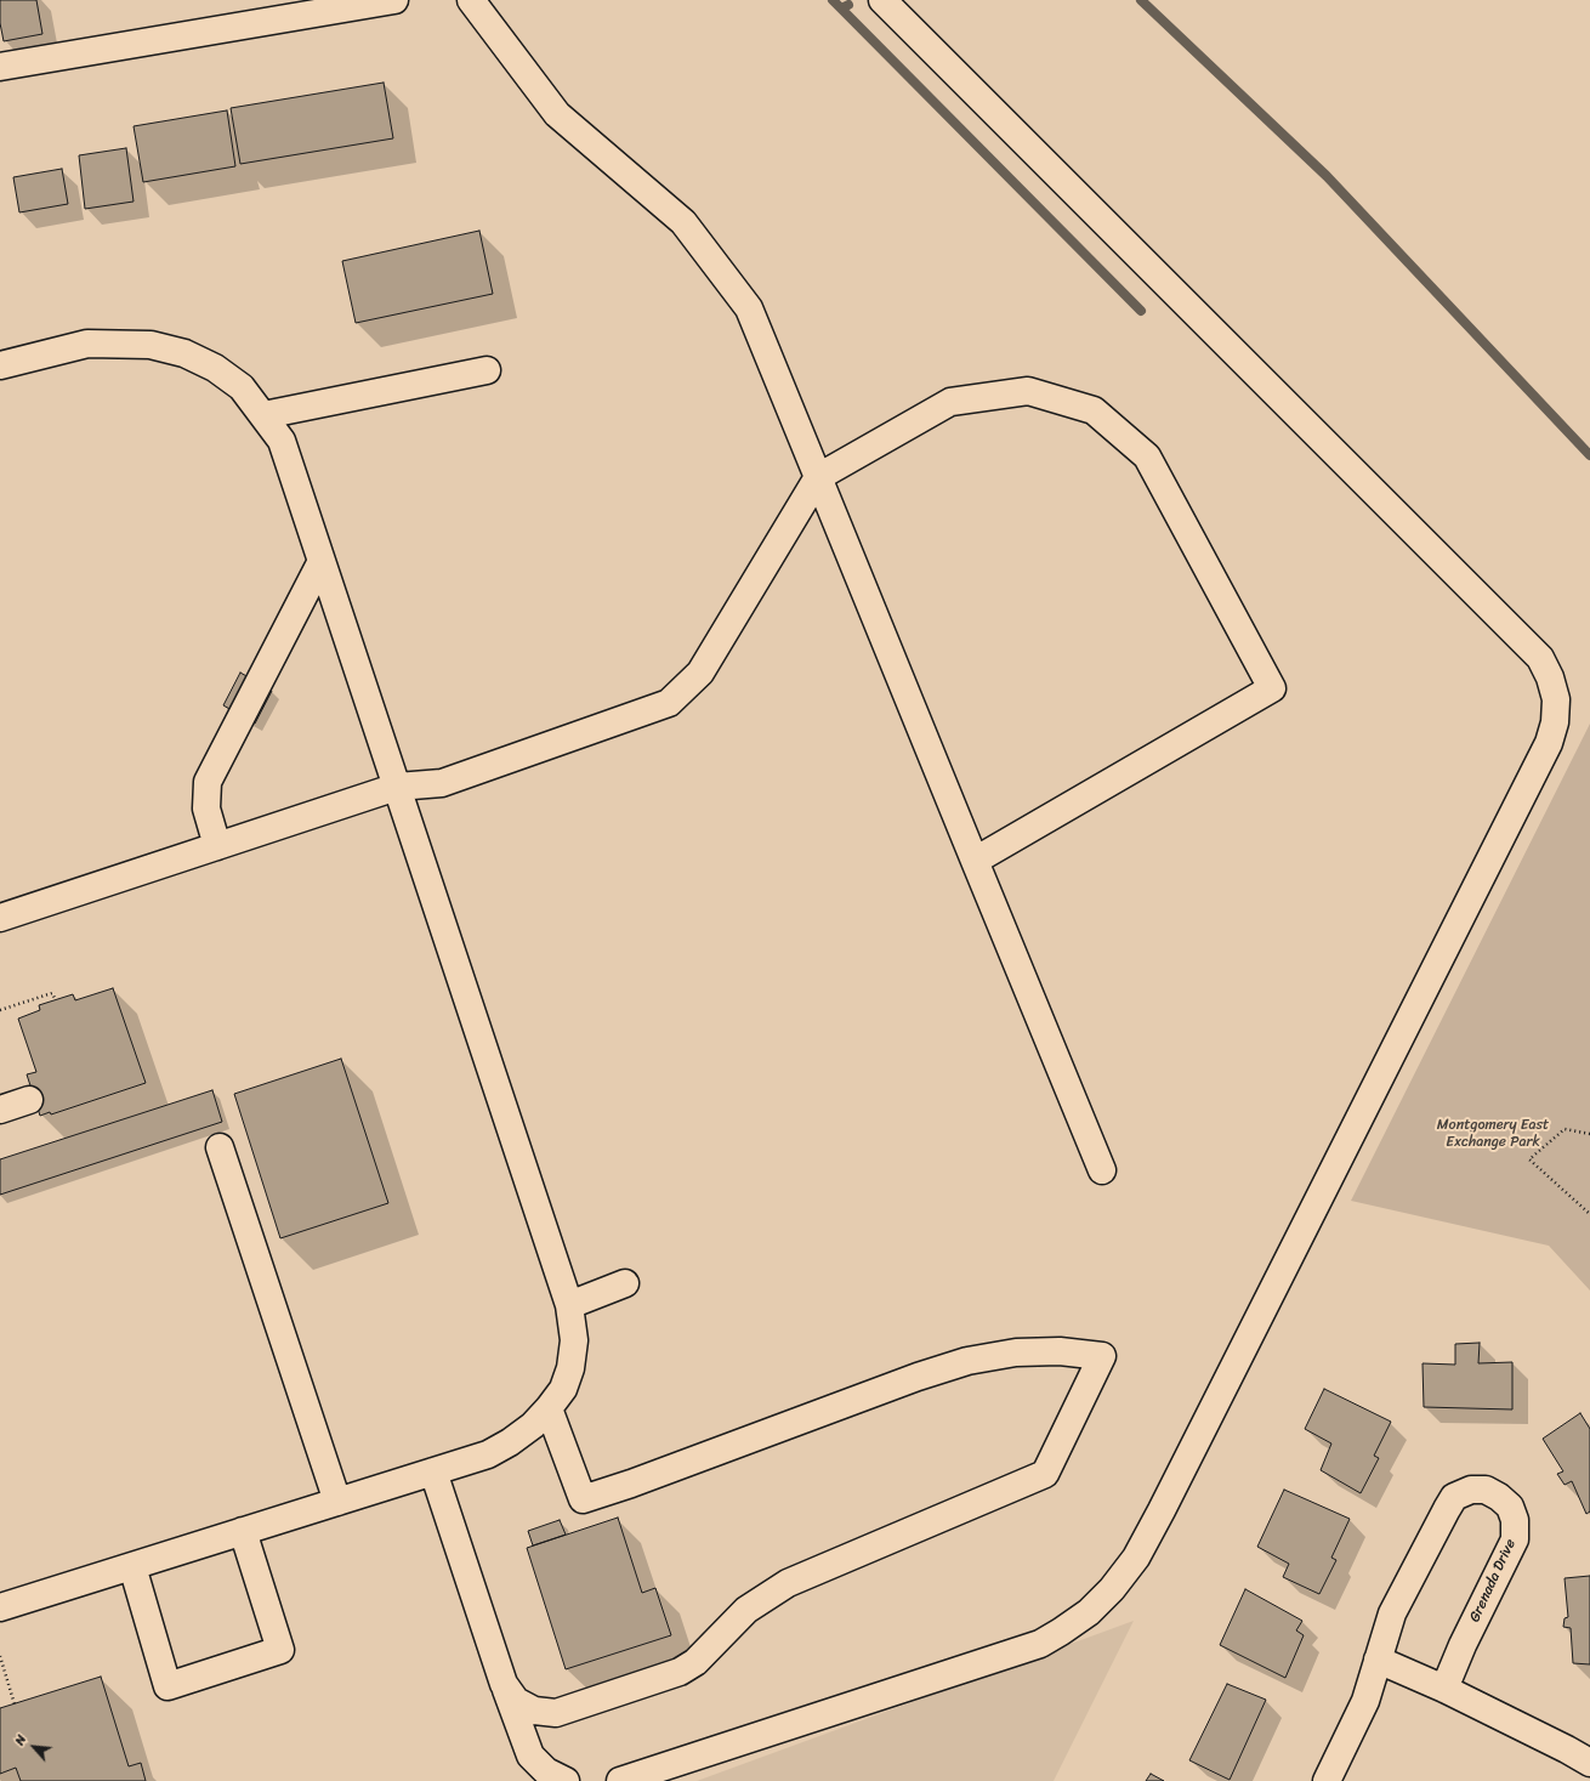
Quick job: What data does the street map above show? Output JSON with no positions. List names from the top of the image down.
{
  "streets": {
    "street": ["Grenada Drive"]
  },
  "parks": ["Montgomery East Exchange Park"],
  "north": "top left"
}
